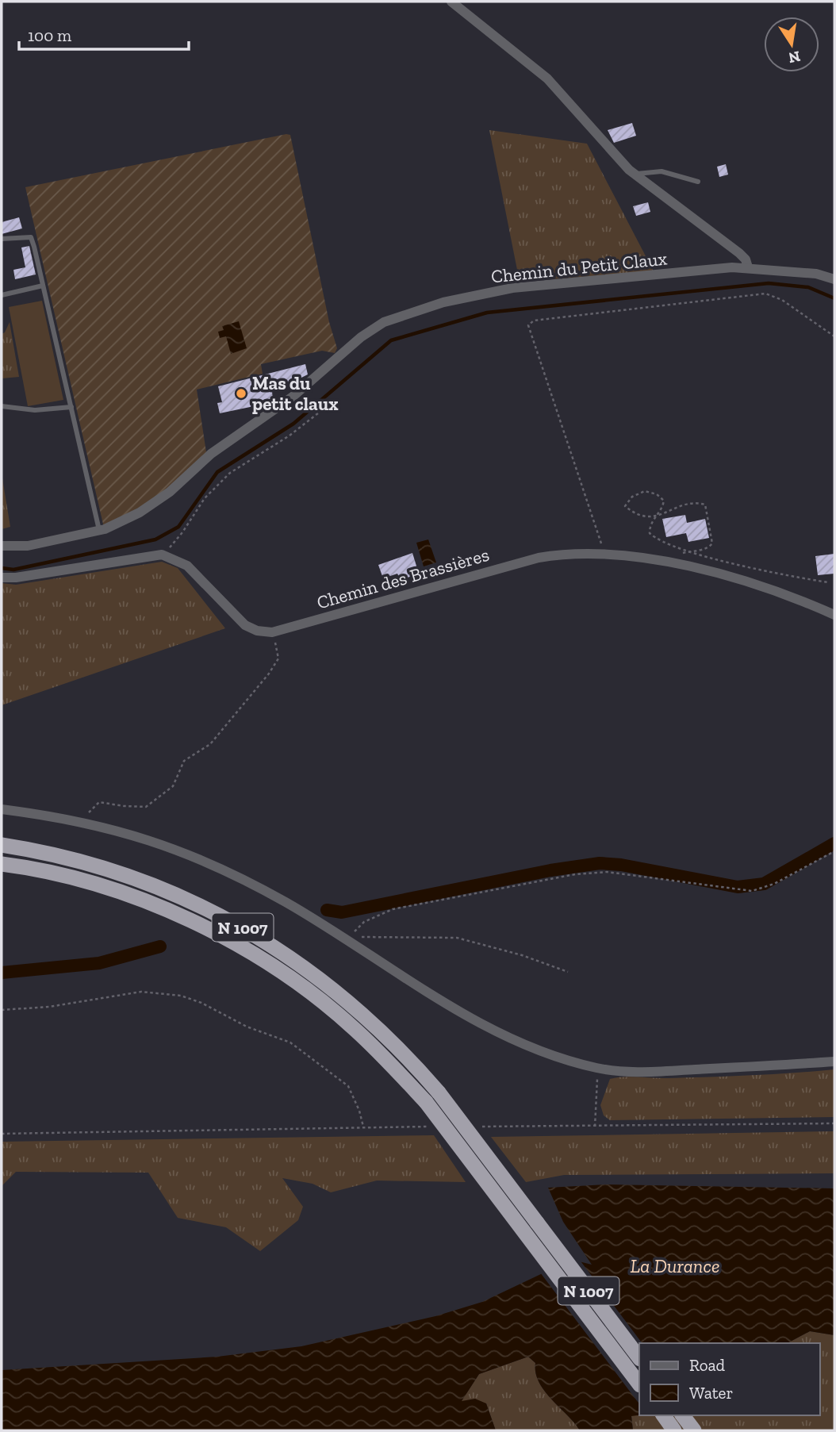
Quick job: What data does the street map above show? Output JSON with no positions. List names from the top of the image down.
{
  "streets": {
    "highway": ["N 1007"],
    "street": ["Chemin du Petit Claux", "Chemin des Brassières"]
  },
  "water": ["La Durance"],
  "places": ["Mas du petit claux"],
  "legend": ["Road", "Water"],
  "scale_bar": "100 m",
  "north": "bottom"
}
